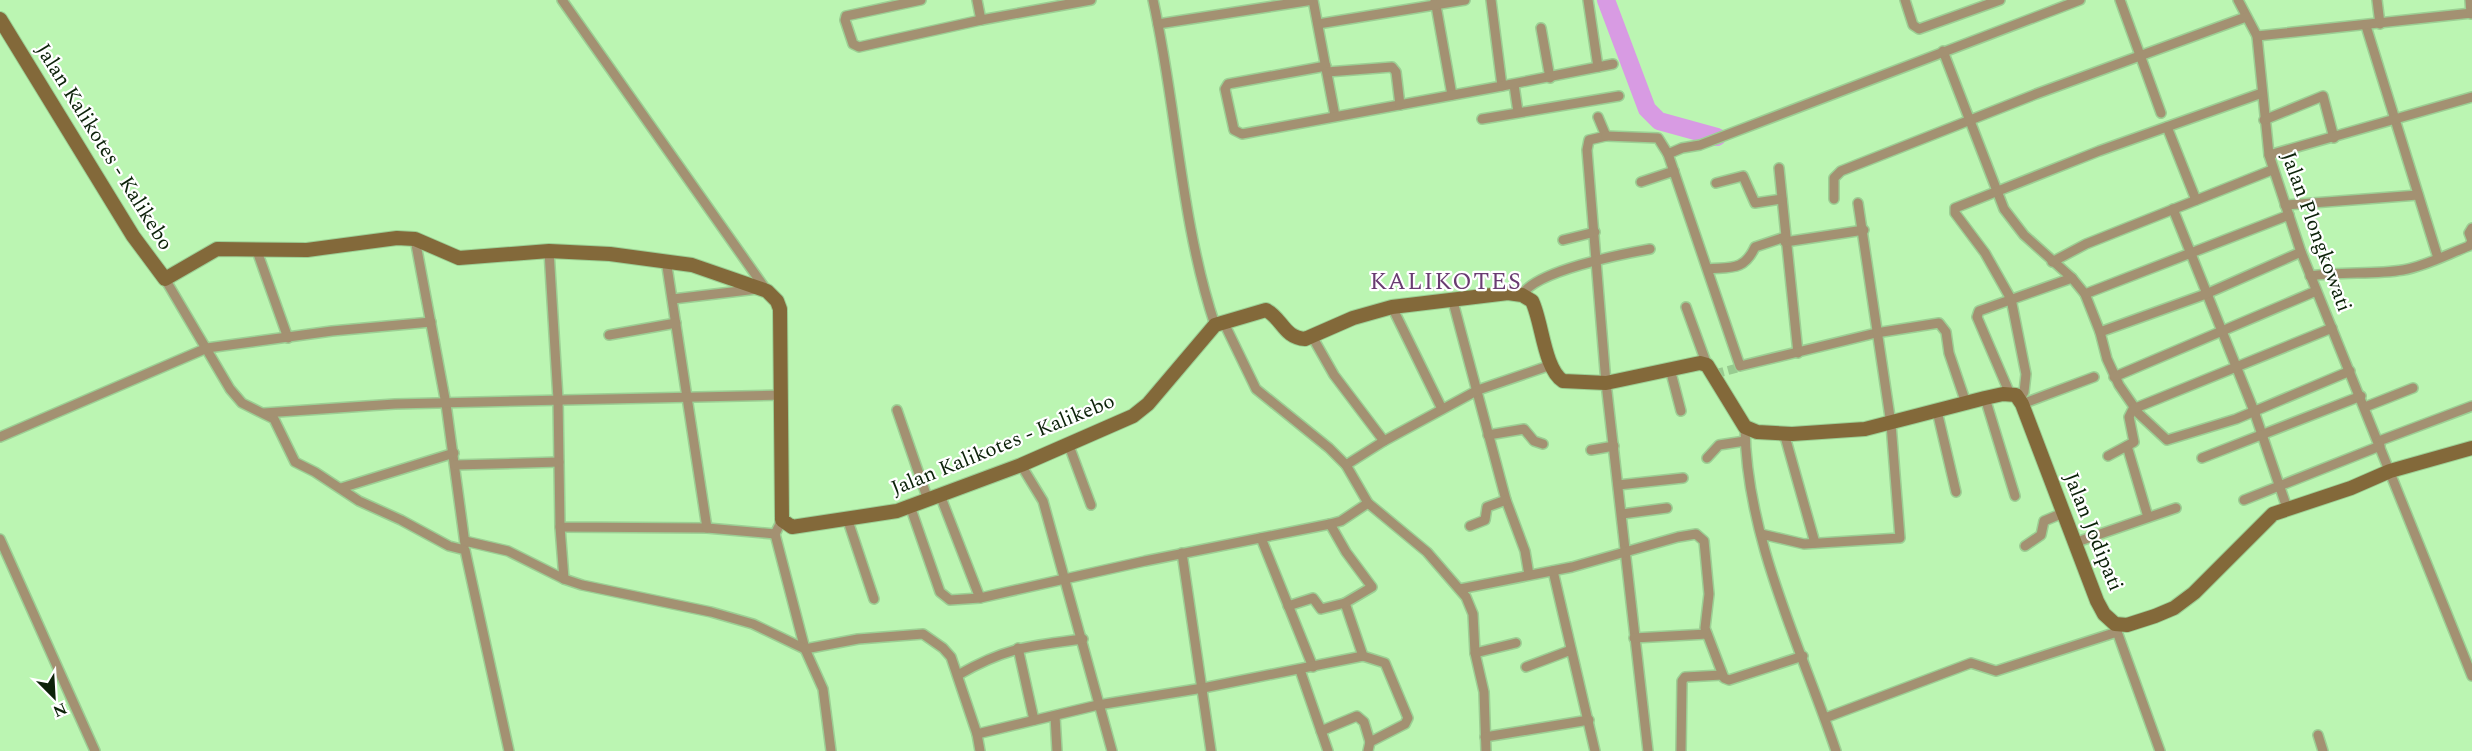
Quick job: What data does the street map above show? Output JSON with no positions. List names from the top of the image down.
{
  "streets": {
    "street": ["Jalan Kalikotes - Kalikebo", "Jalan Plongkowati", "Jalan Jodipati"]
  },
  "crossings": [
    ["Jalan Plongkowati", "Jalan Jodipati"]
  ],
  "districts": ["KALIKOTES"],
  "north": "bottom right"
}
